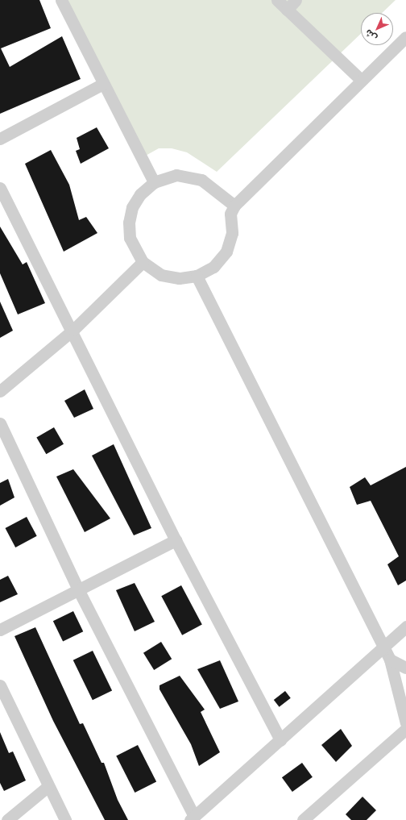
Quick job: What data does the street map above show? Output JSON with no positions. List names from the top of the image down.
{
  "north": "bottom left"
}
